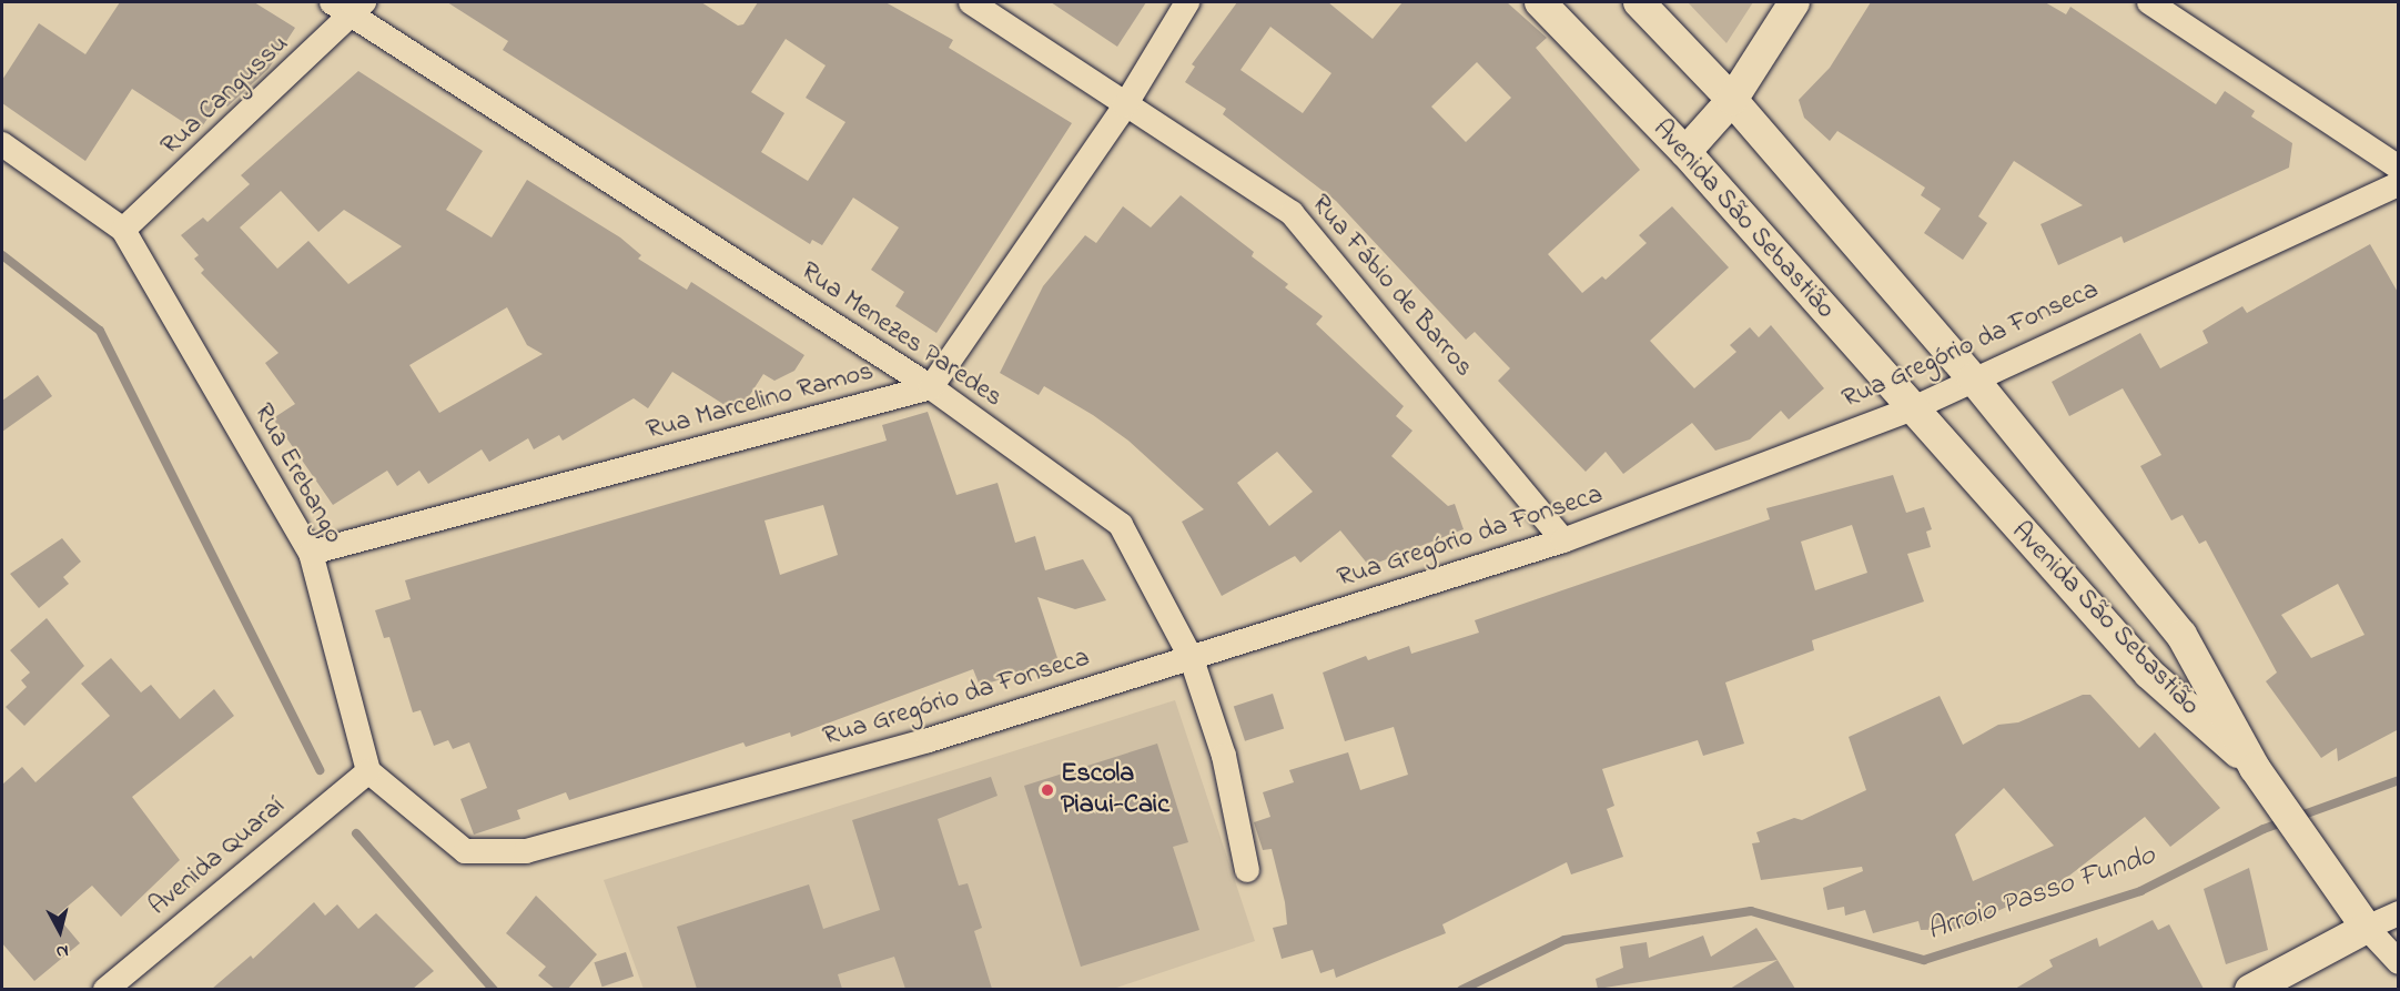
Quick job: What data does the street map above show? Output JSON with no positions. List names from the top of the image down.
{
  "streets": {
    "street": [
      "Rua Cangussu",
      "Avenida São Sebastião",
      "Rua Fábio de Barros",
      "Rua Menezes Paredes",
      "Rua Gregório da Fonseca",
      "Rua Marcelino Ramos",
      "Rua Erebango",
      "Avenida Quaraí"
    ]
  },
  "crossings": [
    ["Rua Cangussu", "Rua Menezes Paredes"],
    ["Rua Cangussu", "Rua Erebango"],
    ["Avenida São Sebastião", "Rua Gregório da Fonseca"],
    ["Rua Fábio de Barros", "Rua Gregório da Fonseca"],
    ["Rua Menezes Paredes", "Rua Gregório da Fonseca"],
    ["Rua Menezes Paredes", "Rua Marcelino Ramos"],
    ["Rua Gregório da Fonseca", "Rua Erebango"],
    ["Rua Gregório da Fonseca", "Avenida Quaraí"],
    ["Rua Marcelino Ramos", "Rua Erebango"],
    ["Rua Erebango", "Avenida Quaraí"]
  ],
  "water": ["Arroio Passo Fundo"],
  "places": ["Escola Piaui-Caic"],
  "north": "bottom"
}
